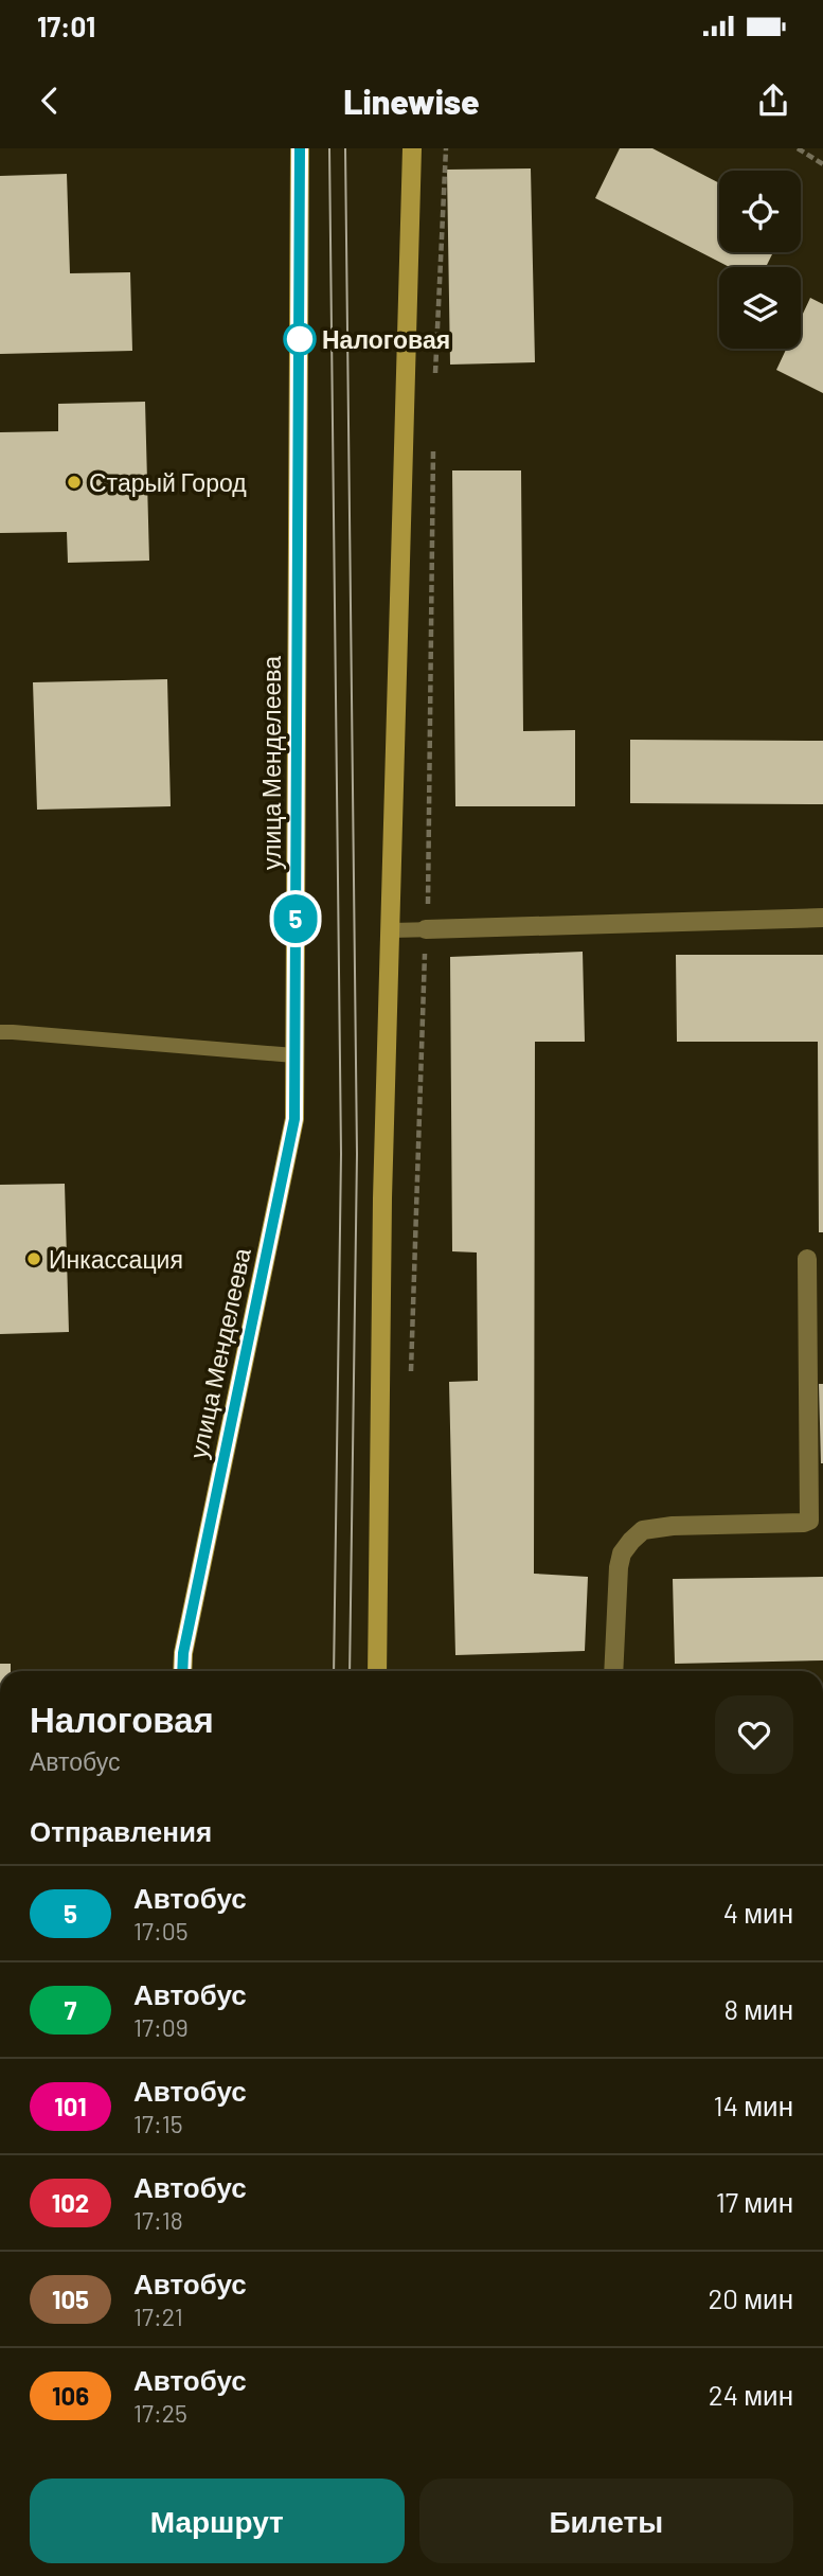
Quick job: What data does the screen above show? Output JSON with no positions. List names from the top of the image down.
{
  "streets": {
    "main road": ["улица Менделеева"]
  },
  "places": ["Налоговая", "Старый Город", "Инкассация"],
  "lines": ["bus line 5"],
  "page": {
    "status": "17:01",
    "header": "Linewise",
    "on_map": "5",
    "heading": [
      ["Налоговая", "Автобус"],
      "Отправления"
    ],
    "list": [
      {
        "mark": "5",
        "name": "Автобус",
        "note": "17:05",
        "value": "4 мин"
      },
      {
        "mark": "7",
        "name": "Автобус",
        "note": "17:09",
        "value": "8 мин"
      },
      {
        "mark": "101",
        "name": "Автобус",
        "note": "17:15",
        "value": "14 мин"
      },
      {
        "mark": "102",
        "name": "Автобус",
        "note": "17:18",
        "value": "17 мин"
      },
      {
        "mark": "105",
        "name": "Автобус",
        "note": "17:21",
        "value": "20 мин"
      },
      {
        "mark": "106",
        "name": "Автобус",
        "note": "17:25",
        "value": "24 мин"
      }
    ],
    "buttons": ["Маршрут", "Билеты"]
  }
}
